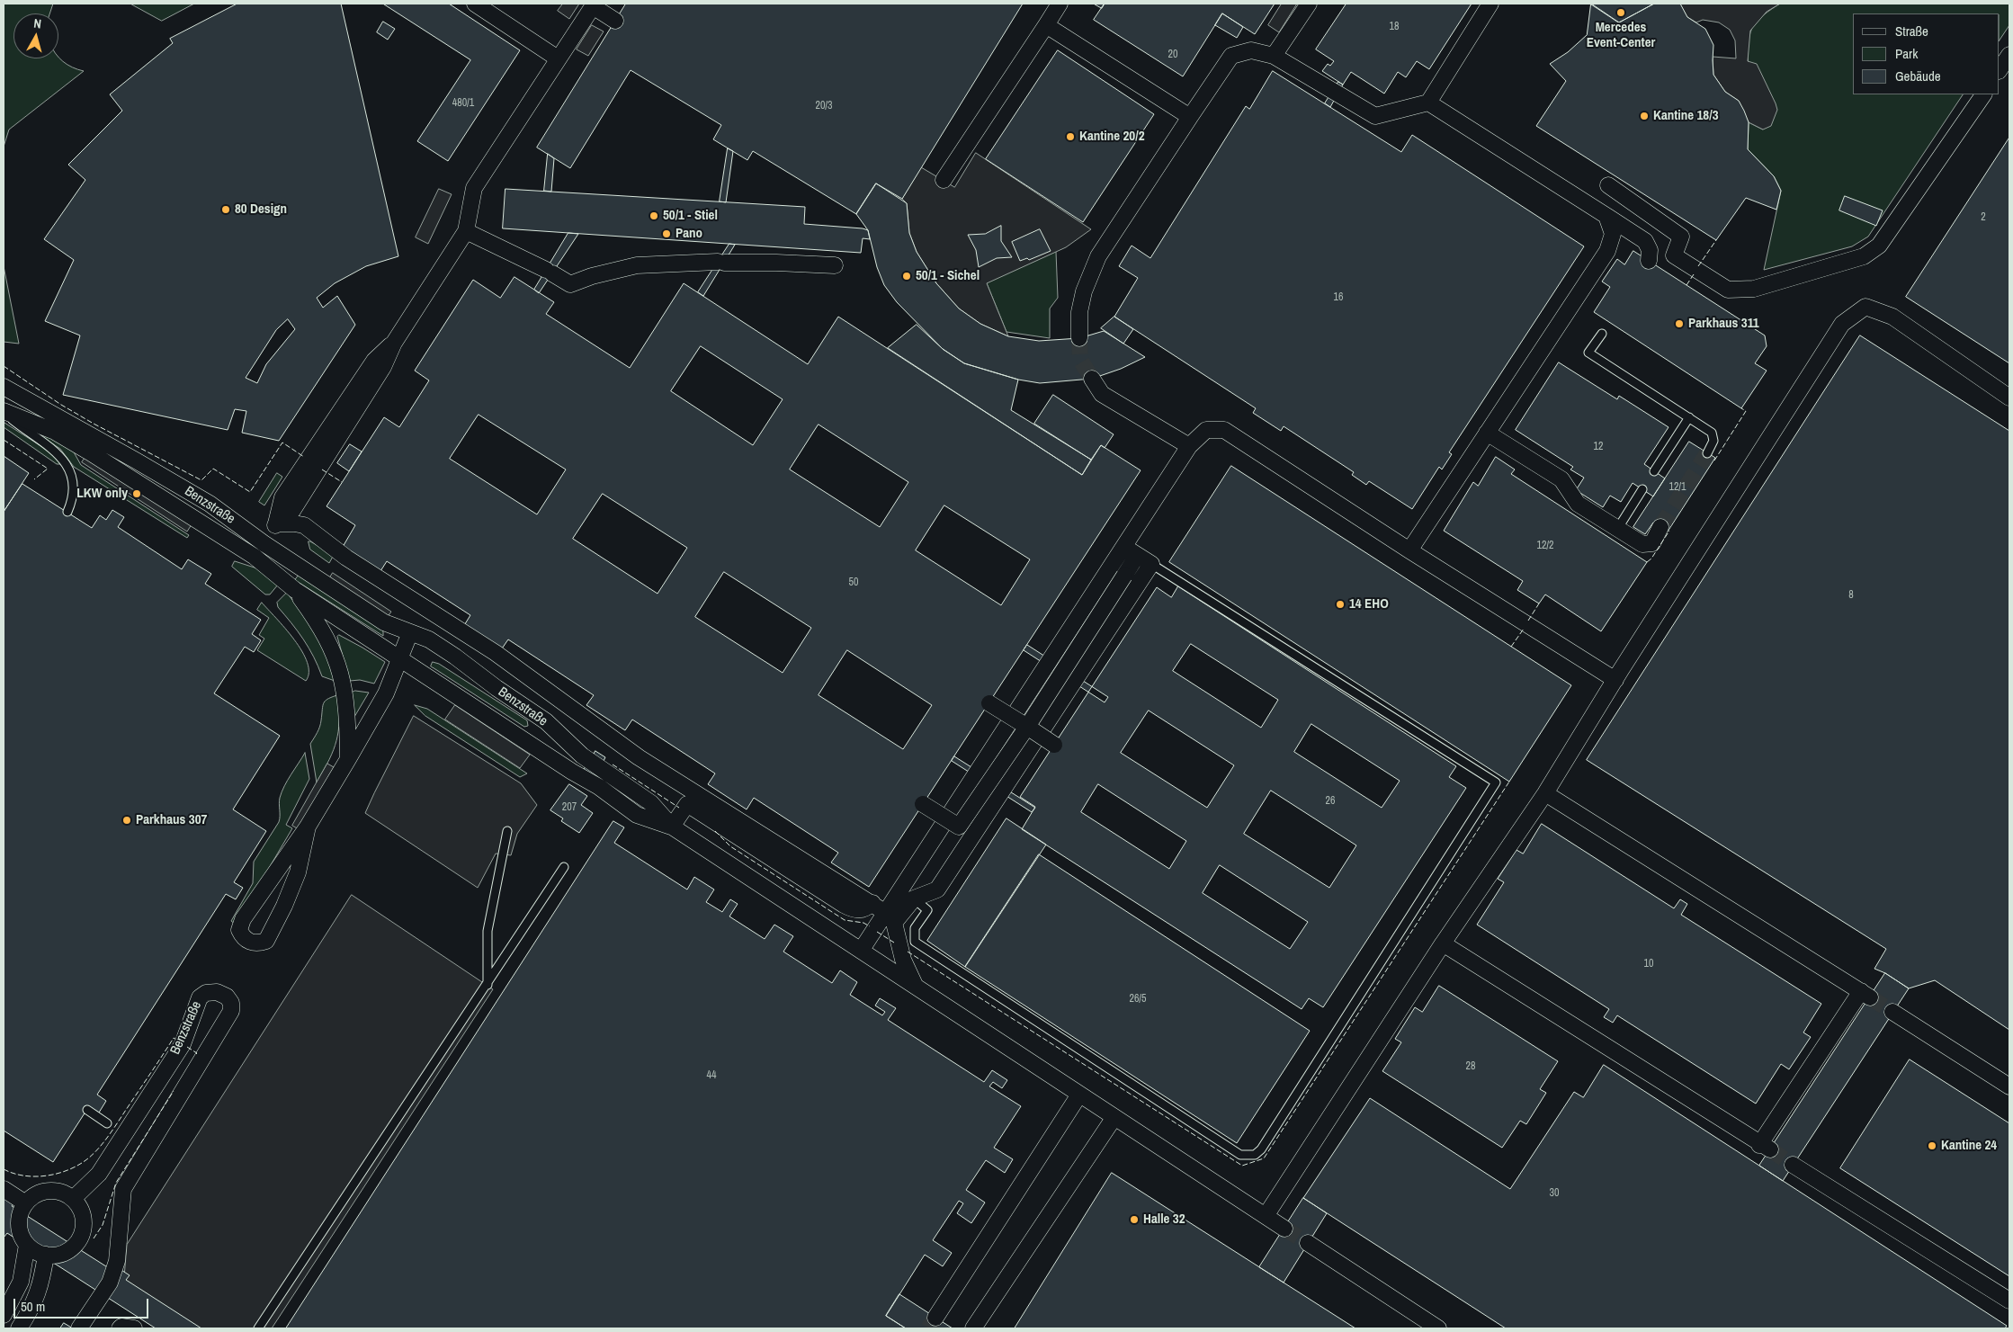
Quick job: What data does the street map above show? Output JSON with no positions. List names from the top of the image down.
{
  "streets": {
    "street": ["Benzstraße"]
  },
  "places": [
    "Mercedes Event-Center",
    "Kantine 18/3",
    "Kantine 20/2",
    "80 Design",
    "50/1 - Stiel",
    "Pano",
    "50/1 - Sichel",
    "Parkhaus 311",
    "LKW only",
    "14 EHO",
    "Parkhaus 307",
    "Kantine 24",
    "Halle 32"
  ],
  "house_numbers": [
    "18",
    "20",
    "480/1",
    "20/3",
    "2",
    "16",
    "12",
    "12/1",
    "12/2",
    "50",
    "8",
    "26",
    "207",
    "10",
    "26/5",
    "28",
    "44",
    "30"
  ],
  "legend": ["Straße", "Park", "Gebäude"],
  "scale_bar": "50 m",
  "north": "top"
}
